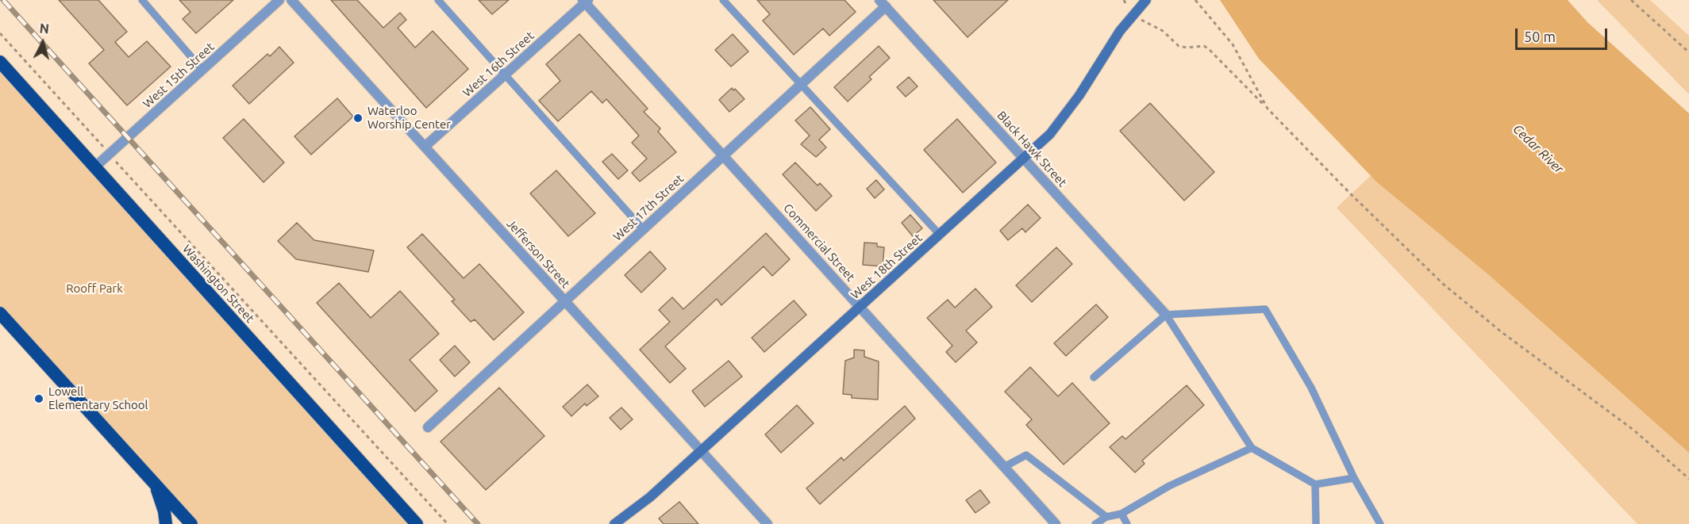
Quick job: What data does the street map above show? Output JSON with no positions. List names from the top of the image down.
{
  "streets": {
    "highway": ["Washington Street"],
    "main road": ["West 18th Street"],
    "street": [
      "West 16th Street",
      "West 15th Street",
      "Black Hawk Street",
      "West 17th Street",
      "Commercial Street",
      "Jefferson Street"
    ]
  },
  "crossings": [
    ["West 16th Street", "Commercial Street"],
    ["West 16th Street", "Jefferson Street"],
    ["West 15th Street", "Washington Street"],
    ["Black Hawk Street", "West 17th Street"],
    ["Black Hawk Street", "West 18th Street"],
    ["West 17th Street", "Commercial Street"],
    ["West 17th Street", "Jefferson Street"],
    ["Commercial Street", "West 18th Street"],
    ["Jefferson Street", "West 18th Street"]
  ],
  "water": ["Cedar River"],
  "parks": ["Rooff Park"],
  "places": ["Waterloo Worship Center", "Lowell Elementary School"],
  "scale_bar": "50 m",
  "north": "top"
}
